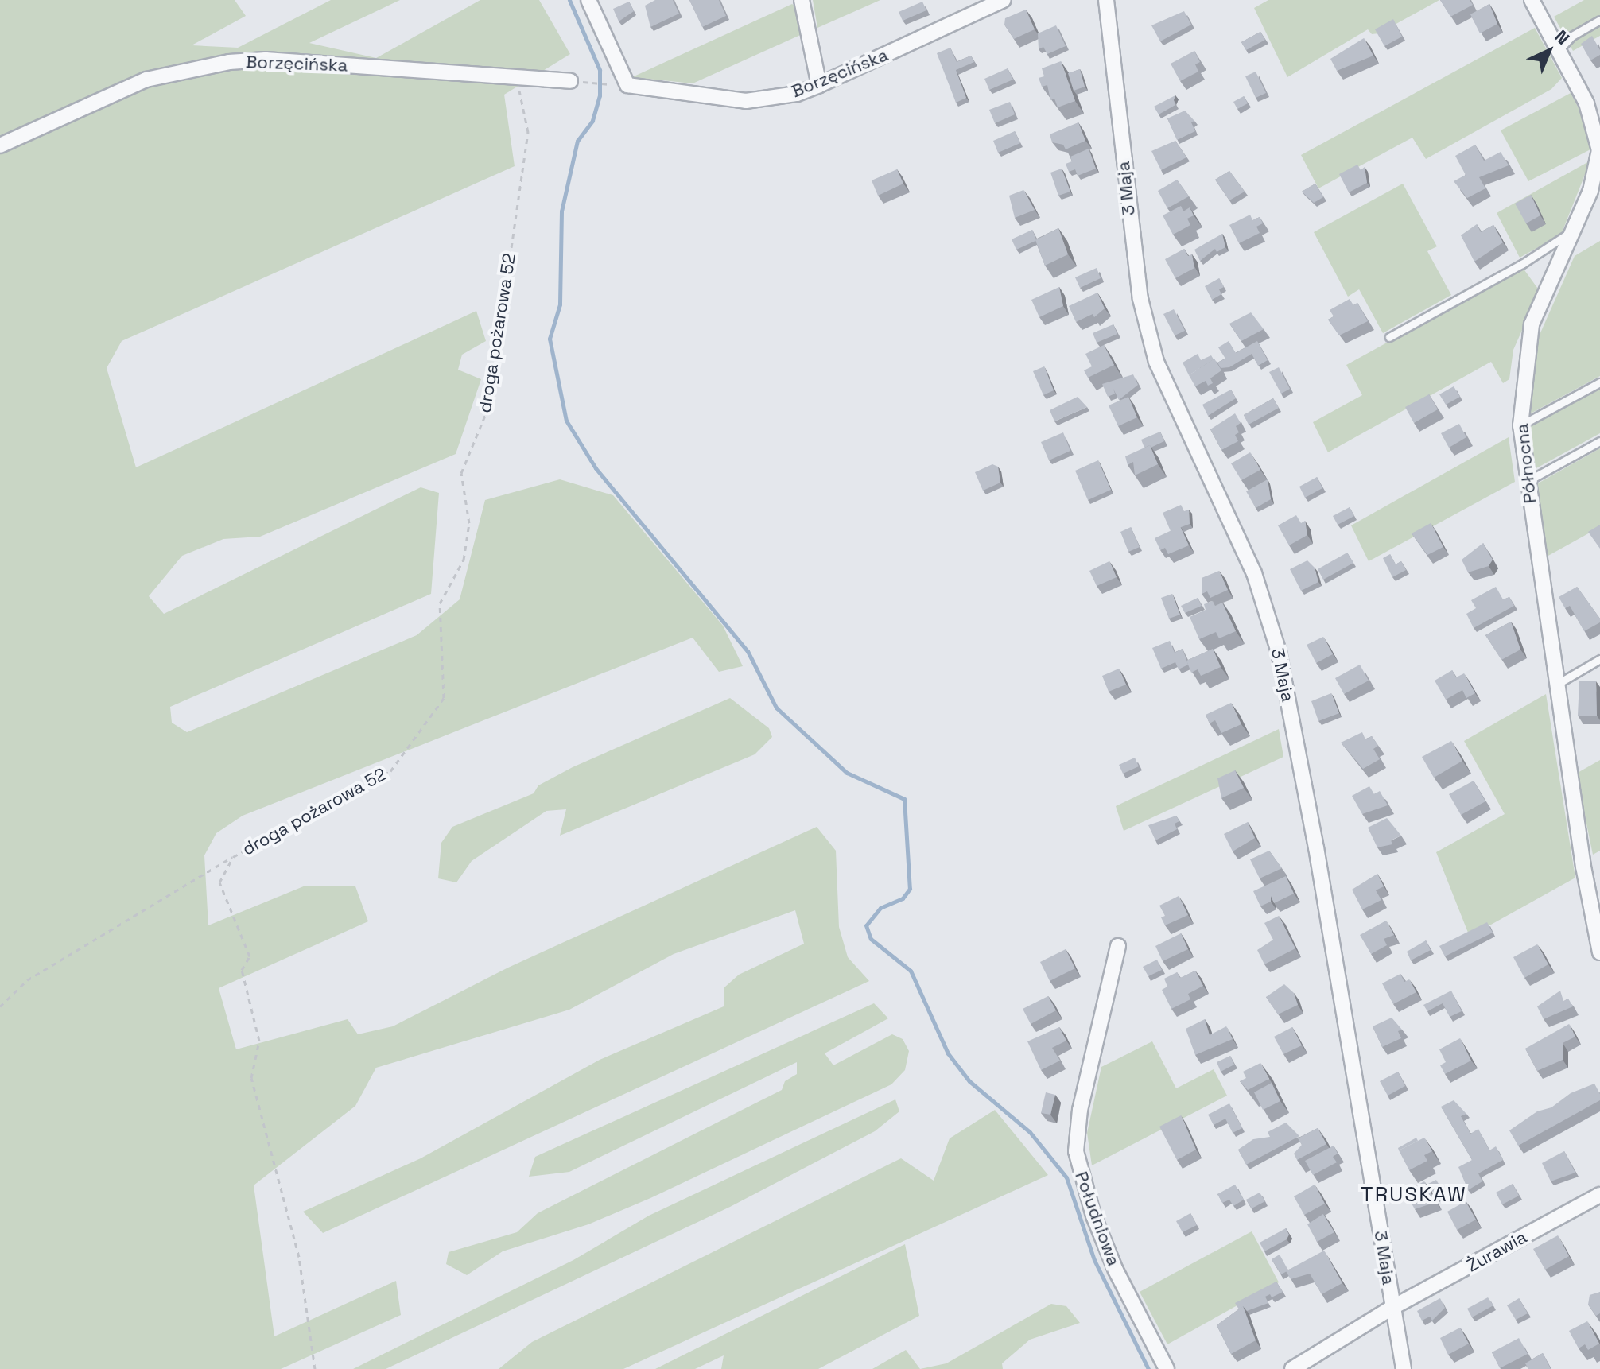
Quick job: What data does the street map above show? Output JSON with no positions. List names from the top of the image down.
{
  "streets": {
    "street": [
      "Borzęcińska",
      "3 Maja",
      "Północna",
      "Południowa",
      "Żurawia"
    ],
    "path": ["droga pożarowa 52"]
  },
  "crossings": [
    ["Borzęcińska", "droga pożarowa 52"],
    ["3 Maja", "Żurawia"]
  ],
  "districts": ["TRUSKAW"],
  "north": "top right"
}
